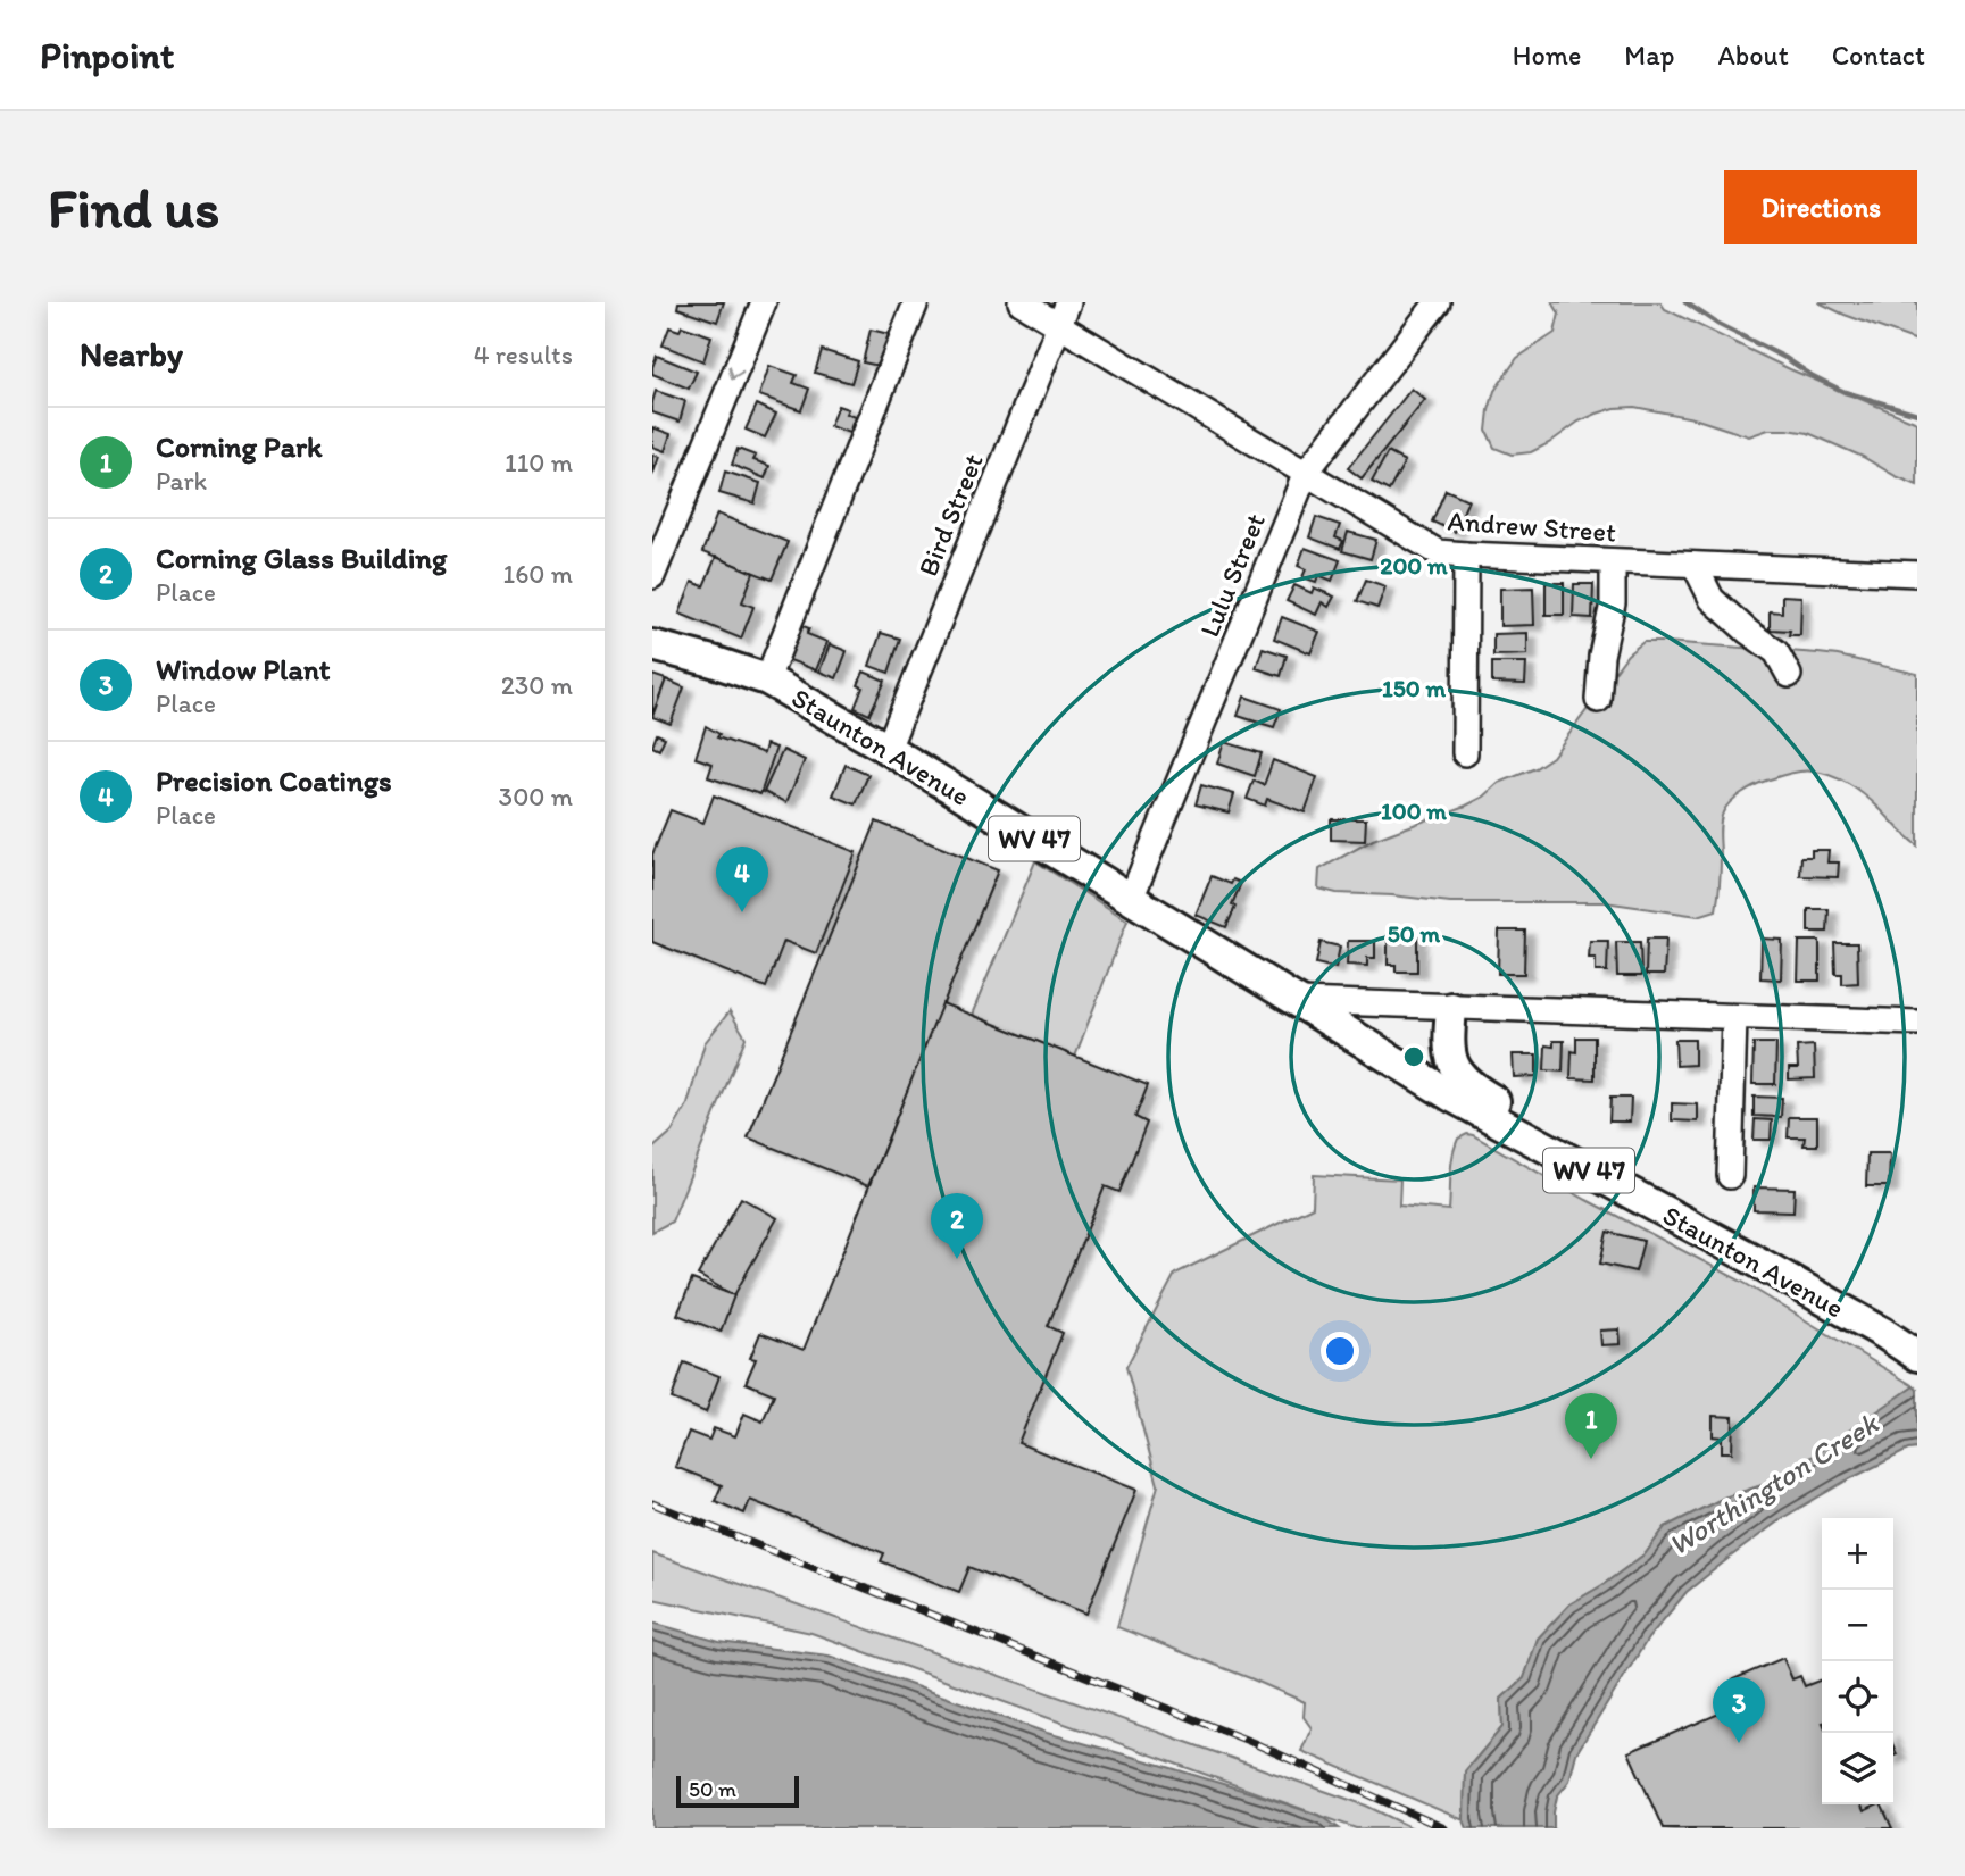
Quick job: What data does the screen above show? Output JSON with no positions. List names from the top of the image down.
{
  "streets": {
    "main road": ["Staunton Avenue", "WV 47"],
    "street": ["Bird Street", "Andrew Street", "Lulu Street"]
  },
  "crossings": [
    ["Bird Street", "Andrew Street"],
    ["Bird Street", "Staunton Avenue"],
    ["Andrew Street", "Lulu Street"],
    ["Lulu Street", "Staunton Avenue"]
  ],
  "water": ["Worthington Creek"],
  "scale_bar": "50 m",
  "page": {
    "header": "Pinpoint",
    "nav": [
      "Home",
      "Map",
      "About",
      "Contact"
    ],
    "buttons": "Directions",
    "title": "Find us",
    "heading": ["Nearby", "4 results"],
    "list": [
      {
        "mark": "1",
        "name": "Corning Park",
        "note": "Park",
        "value": "110 m"
      },
      {
        "mark": "2",
        "name": "Corning Glass Building",
        "note": "Place",
        "value": "160 m"
      },
      {
        "mark": "3",
        "name": "Window Plant",
        "note": "Place",
        "value": "230 m"
      },
      {
        "mark": "4",
        "name": "Precision Coatings",
        "note": "Place",
        "value": "300 m"
      }
    ],
    "pins": [
      "4",
      "2",
      "1",
      "3"
    ],
    "map_buttons": ["+", "−"],
    "scale": "50 m"
  },
  "rings": [
    "200 m",
    "150 m",
    "100 m",
    "50 m"
  ]
}
